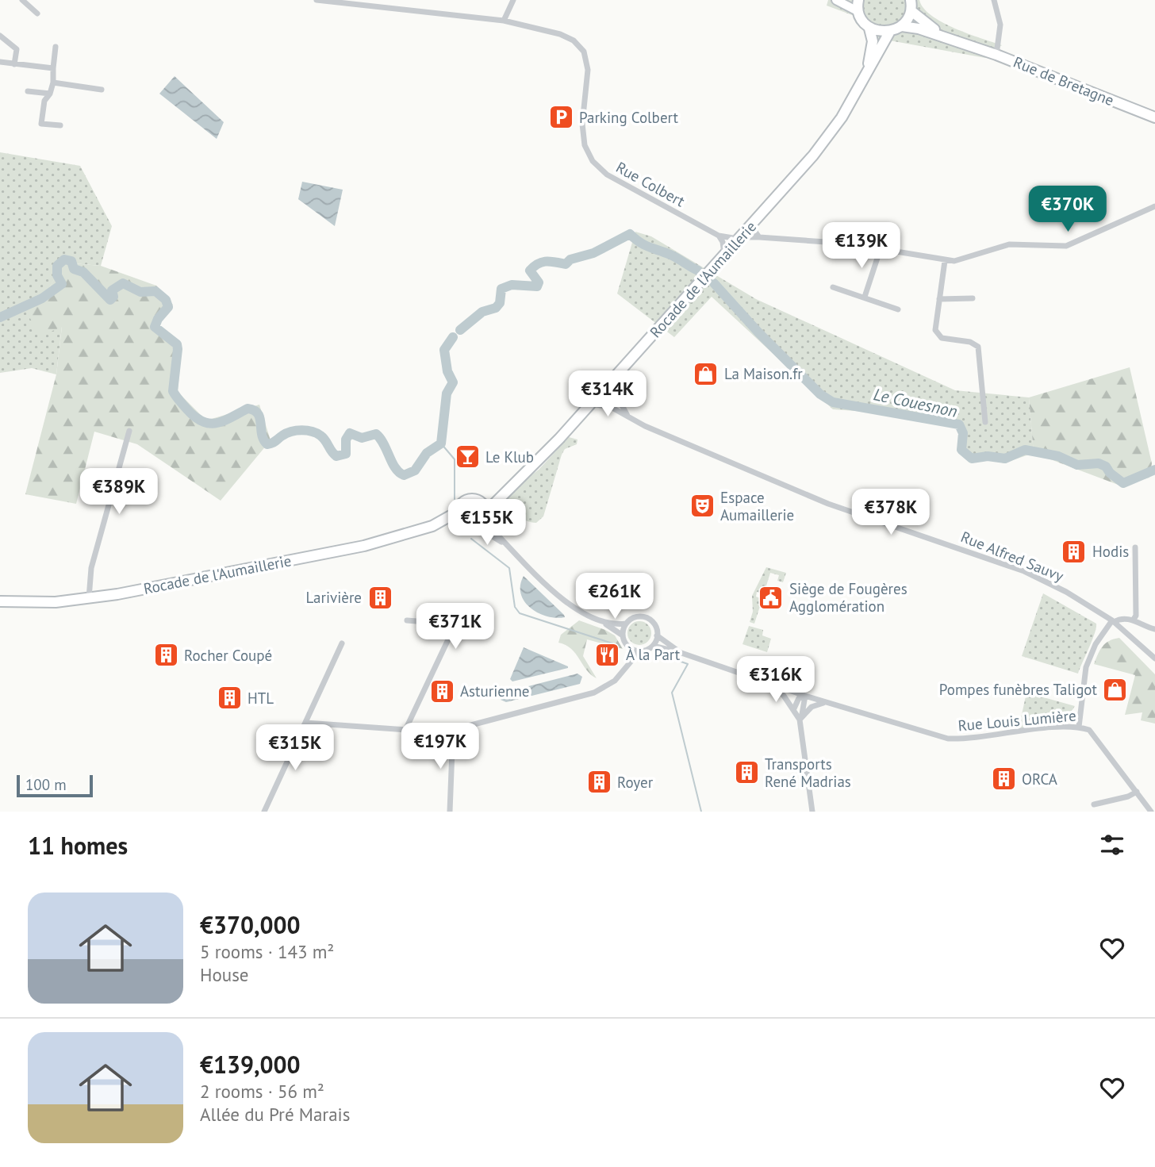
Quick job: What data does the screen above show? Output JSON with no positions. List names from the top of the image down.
{
  "streets": {
    "main road": ["Rue de Bretagne", "Rocade de l'Aumaillerie"],
    "street": ["Rue Colbert", "Rue Alfred Sauvy", "Rue Louis Lumière"]
  },
  "crossings": [
    ["Rue Colbert", "Rocade de l'Aumaillerie"],
    ["Rocade de l'Aumaillerie", "Rue Alfred Sauvy"]
  ],
  "water": ["Le Couesnon"],
  "places": {
    "parking": ["Parking Colbert"],
    "shop": ["La Maison.fr", "Pompes funèbres Taligot"],
    "bar": ["Le Klub"],
    "theatre": ["Espace Aumaillerie"],
    "building": [
      "Hodis",
      "Larivière",
      "Rocher Coupé",
      "Asturienne",
      "HTL",
      "Transports René Madrias",
      "ORCA",
      "Royer"
    ],
    "public building": ["Siège de Fougères Agglomération"],
    "restaurant": ["À la Part"]
  },
  "scale_bar": "100 m",
  "page": {
    "price": [
      "€370K",
      "€139K",
      "€314K",
      "€389K",
      "€378K",
      "€155K",
      "€261K",
      "€371K",
      "€316K",
      "€197K",
      "€315K"
    ],
    "scale": "100 m",
    "heading": "11 homes",
    "list": [
      {
        "name": "€370,000",
        "note": "5 rooms · 143 m² · House"
      },
      {
        "name": "€139,000",
        "note": "2 rooms · 56 m² · Allée du Pré Marais"
      }
    ]
  }
}
